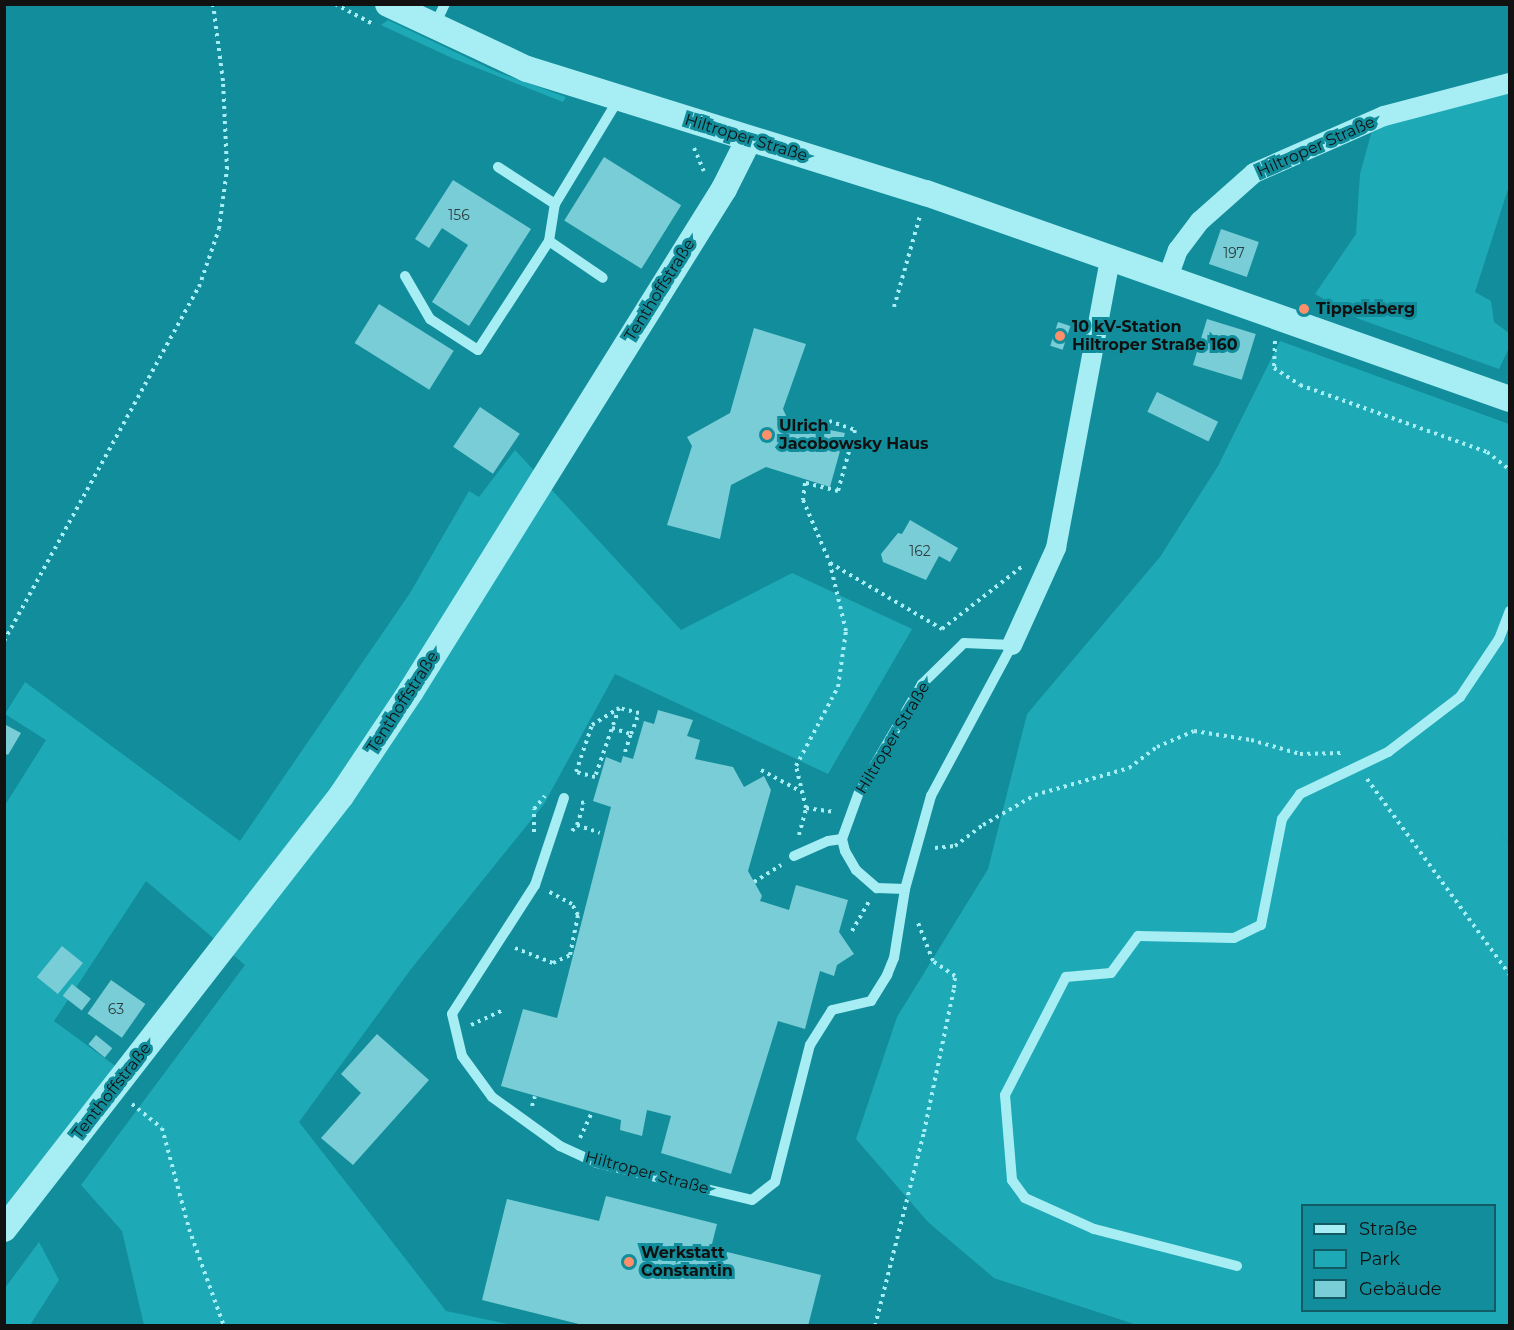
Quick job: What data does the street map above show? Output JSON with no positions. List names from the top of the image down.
{
  "streets": {
    "street": ["Hiltroper Straße", "Tenthoffstraße"]
  },
  "crossings": [
    ["Hiltroper Straße", "Tenthoffstraße"]
  ],
  "places": [
    "Tippelsberg",
    "10 kV-Station Hiltroper Straße 160",
    "Ulrich Jacobowsky Haus",
    "Werkstatt Constantin"
  ],
  "house_numbers": [
    "156",
    "197",
    "162",
    "63"
  ],
  "legend": ["Straße", "Park", "Gebäude"]
}
